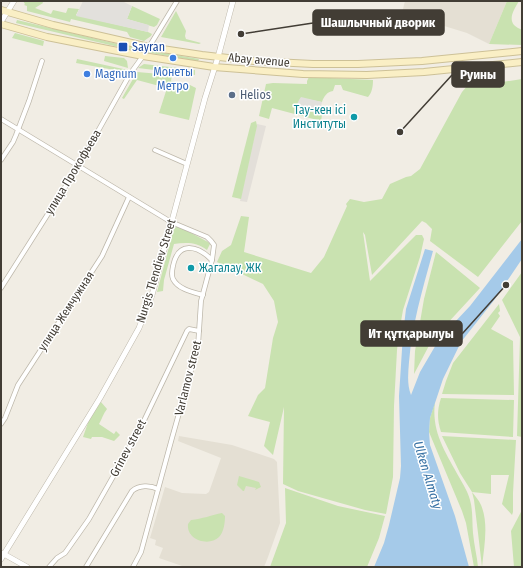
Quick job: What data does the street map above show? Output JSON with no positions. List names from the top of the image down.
{
  "streets": {
    "main road": ["Abay avenue"],
    "street": [
      "улица Прокофьева",
      "Nurgis Tlendiev Street",
      "улица Жемчужная",
      "Varlamov street",
      "Grinev street"
    ]
  },
  "crossings": [
    ["Abay avenue", "улица Прокофьева"],
    ["Abay avenue", "Nurgis Tlendiev Street"],
    ["Varlamov street", "Grinev street"]
  ],
  "water": ["Ulken Almaty"],
  "places": {
    "other": [
      "Шашлычный дворик",
      "Монеты Метро",
      "Magnum",
      "Helios",
      "Тау-кен ісі Институты",
      "Руины",
      "Жагалау, ЖК",
      "Ит құтқарылуы"
    ],
    "transit": ["Sayran"]
  }
}
